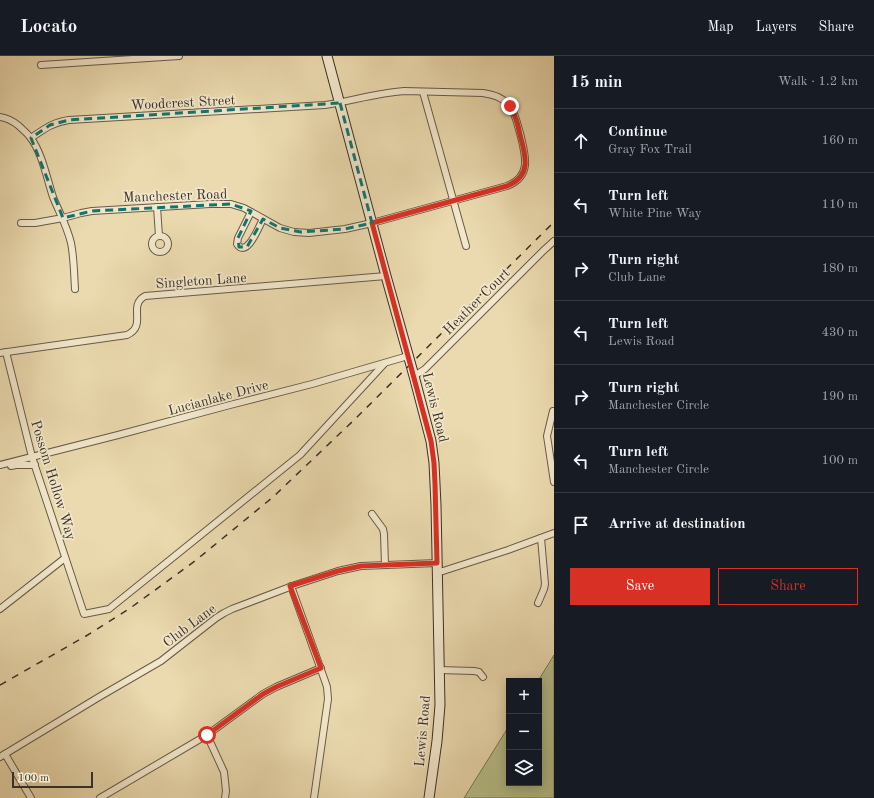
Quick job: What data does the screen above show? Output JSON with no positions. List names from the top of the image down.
{
  "streets": {
    "street": [
      "Woodcrest Street",
      "Manchester Road",
      "Singleton Lane",
      "Heather Court",
      "Lucianlake Drive",
      "Lewis Road",
      "Possom Hollow Way",
      "Club Lane"
    ]
  },
  "crossings": [
    ["Woodcrest Street", "Manchester Road"],
    ["Woodcrest Street", "Lewis Road"],
    ["Manchester Road", "Lewis Road"],
    ["Singleton Lane", "Lewis Road"],
    ["Singleton Lane", "Possom Hollow Way"],
    ["Heather Court", "Lewis Road"],
    ["Lucianlake Drive", "Lewis Road"],
    ["Lucianlake Drive", "Possom Hollow Way"],
    ["Lewis Road", "Club Lane"]
  ],
  "scale_bar": "100 m",
  "page": {
    "header": "Locato",
    "nav": ["Map", "Layers", "Share"],
    "heading": ["15 min", "Walk · 1.2 km"],
    "list": [
      ["Continue", "Gray Fox Trail", "160 m"],
      ["Turn left", "White Pine Way", "110 m"],
      ["Turn right", "Club Lane", "180 m"],
      ["Turn left", "Lewis Road", "430 m"],
      ["Turn right", "Manchester Circle", "190 m"],
      ["Turn left", "Manchester Circle", "100 m"],
      "Arrive at destination"
    ],
    "buttons": ["Save", "Share"],
    "map_buttons": ["+", "−"],
    "scale": "100 m"
  }
}
